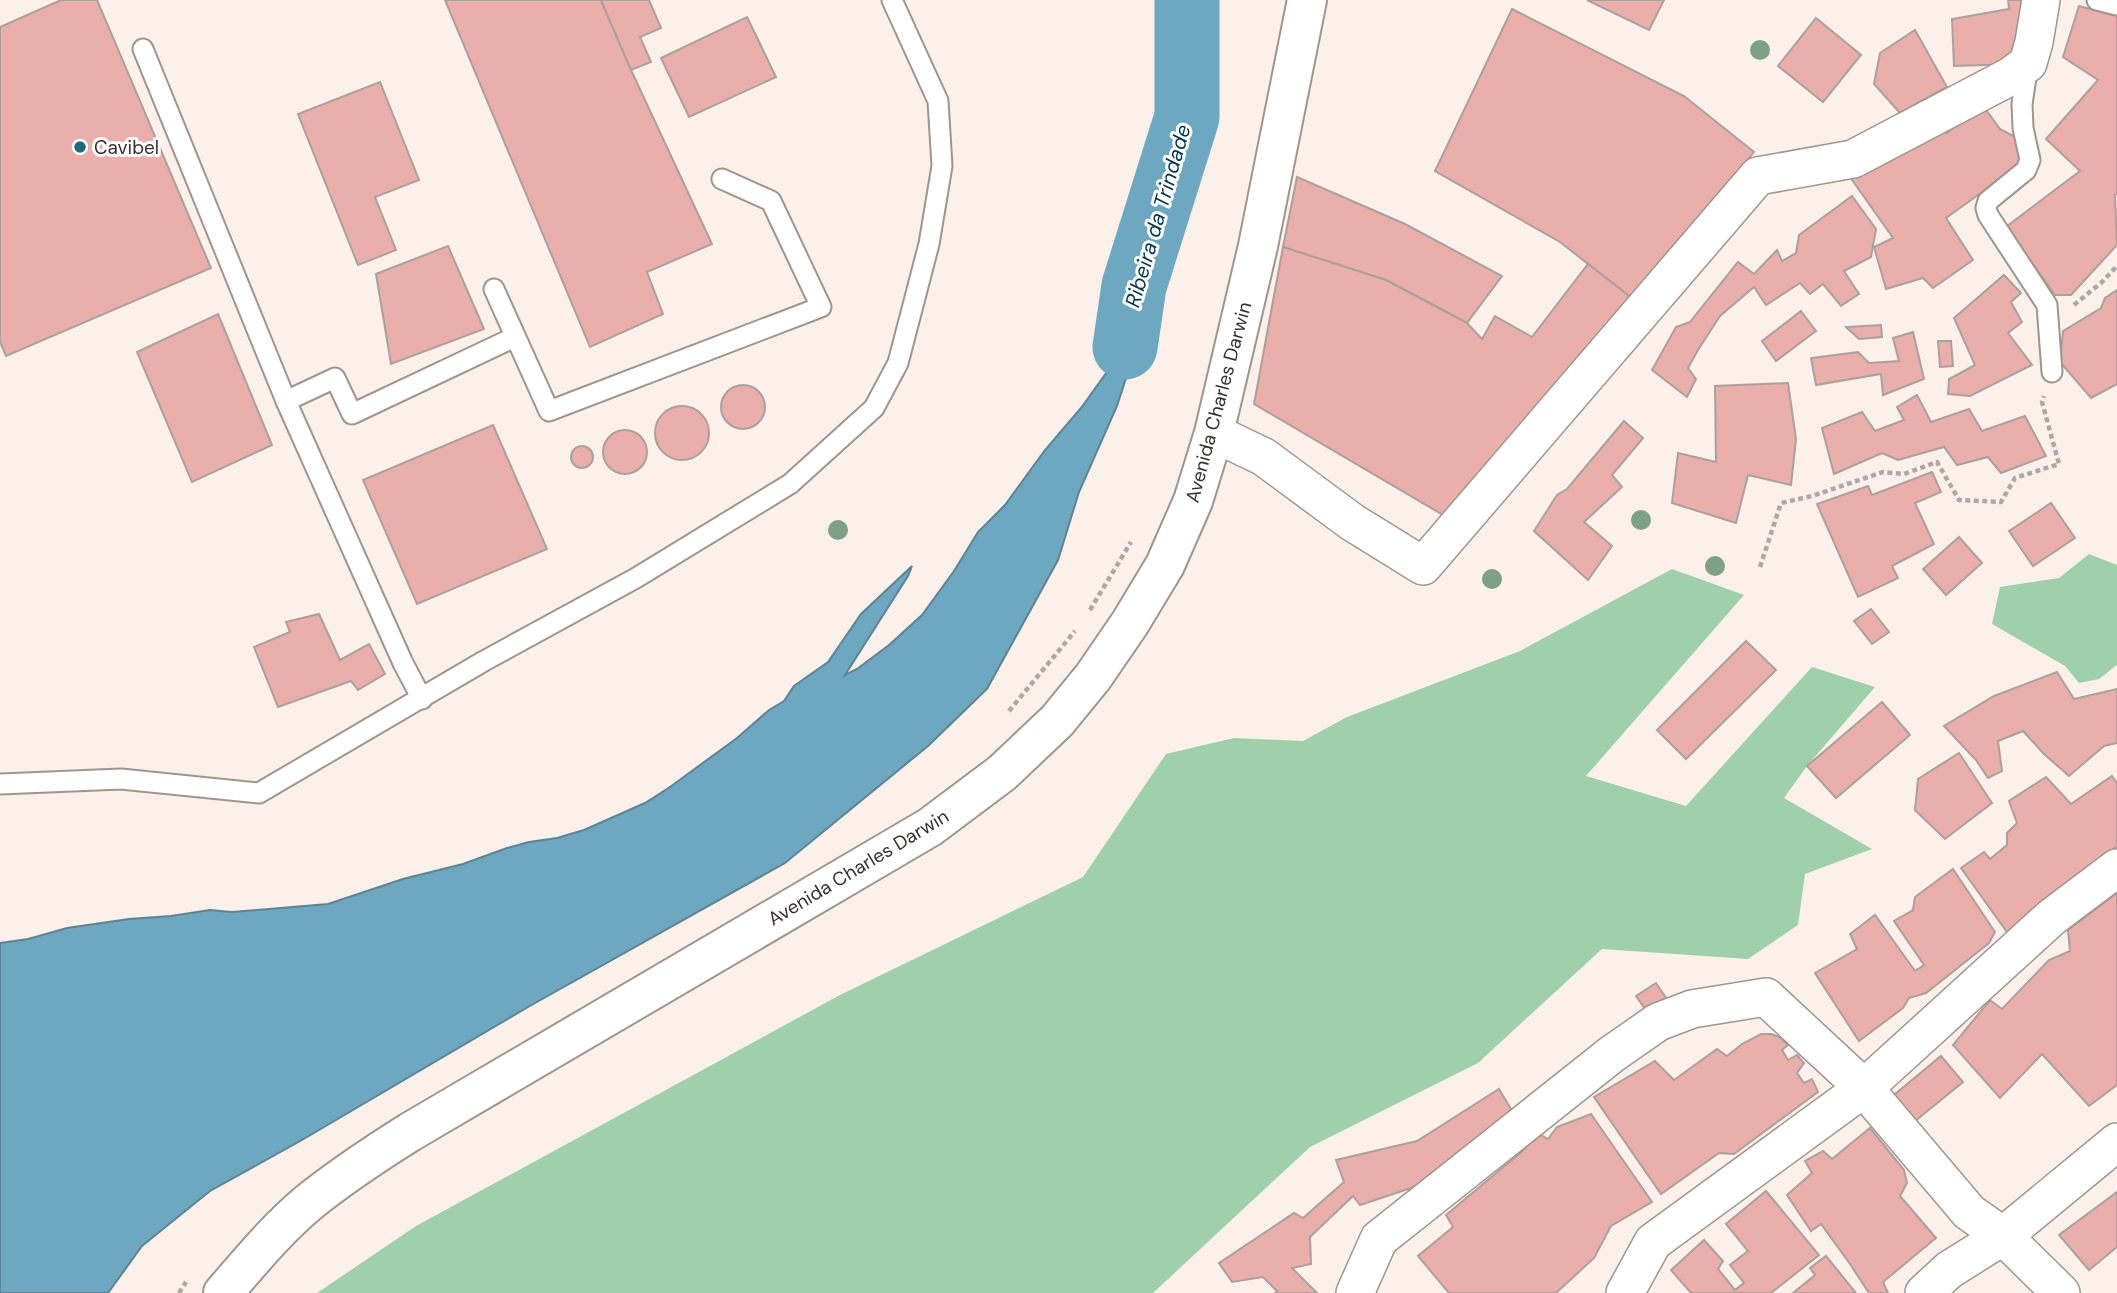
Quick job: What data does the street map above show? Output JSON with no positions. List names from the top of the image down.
{
  "streets": {
    "main road": ["Avenida Charles Darwin"]
  },
  "water": ["Ribeira da Trindade"],
  "places": ["Cavibel"]
}
